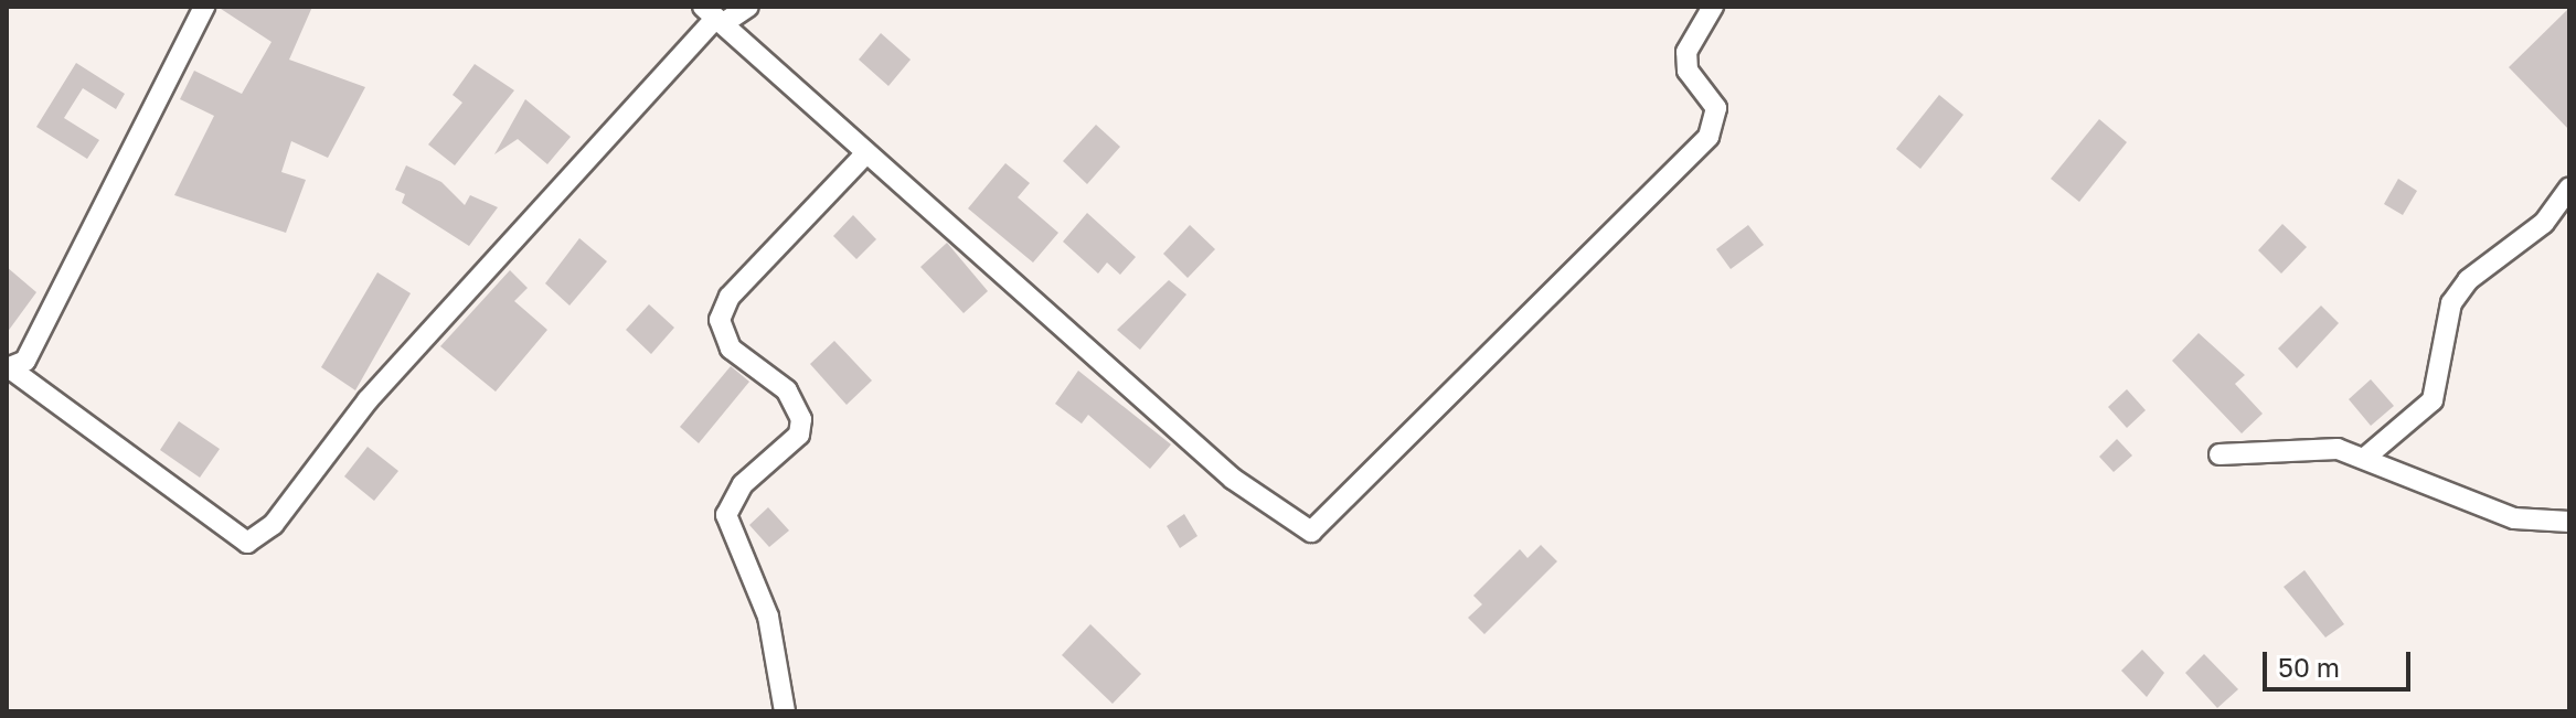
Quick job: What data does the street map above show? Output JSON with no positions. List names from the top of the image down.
{
  "scale_bar": "50 m"
}
